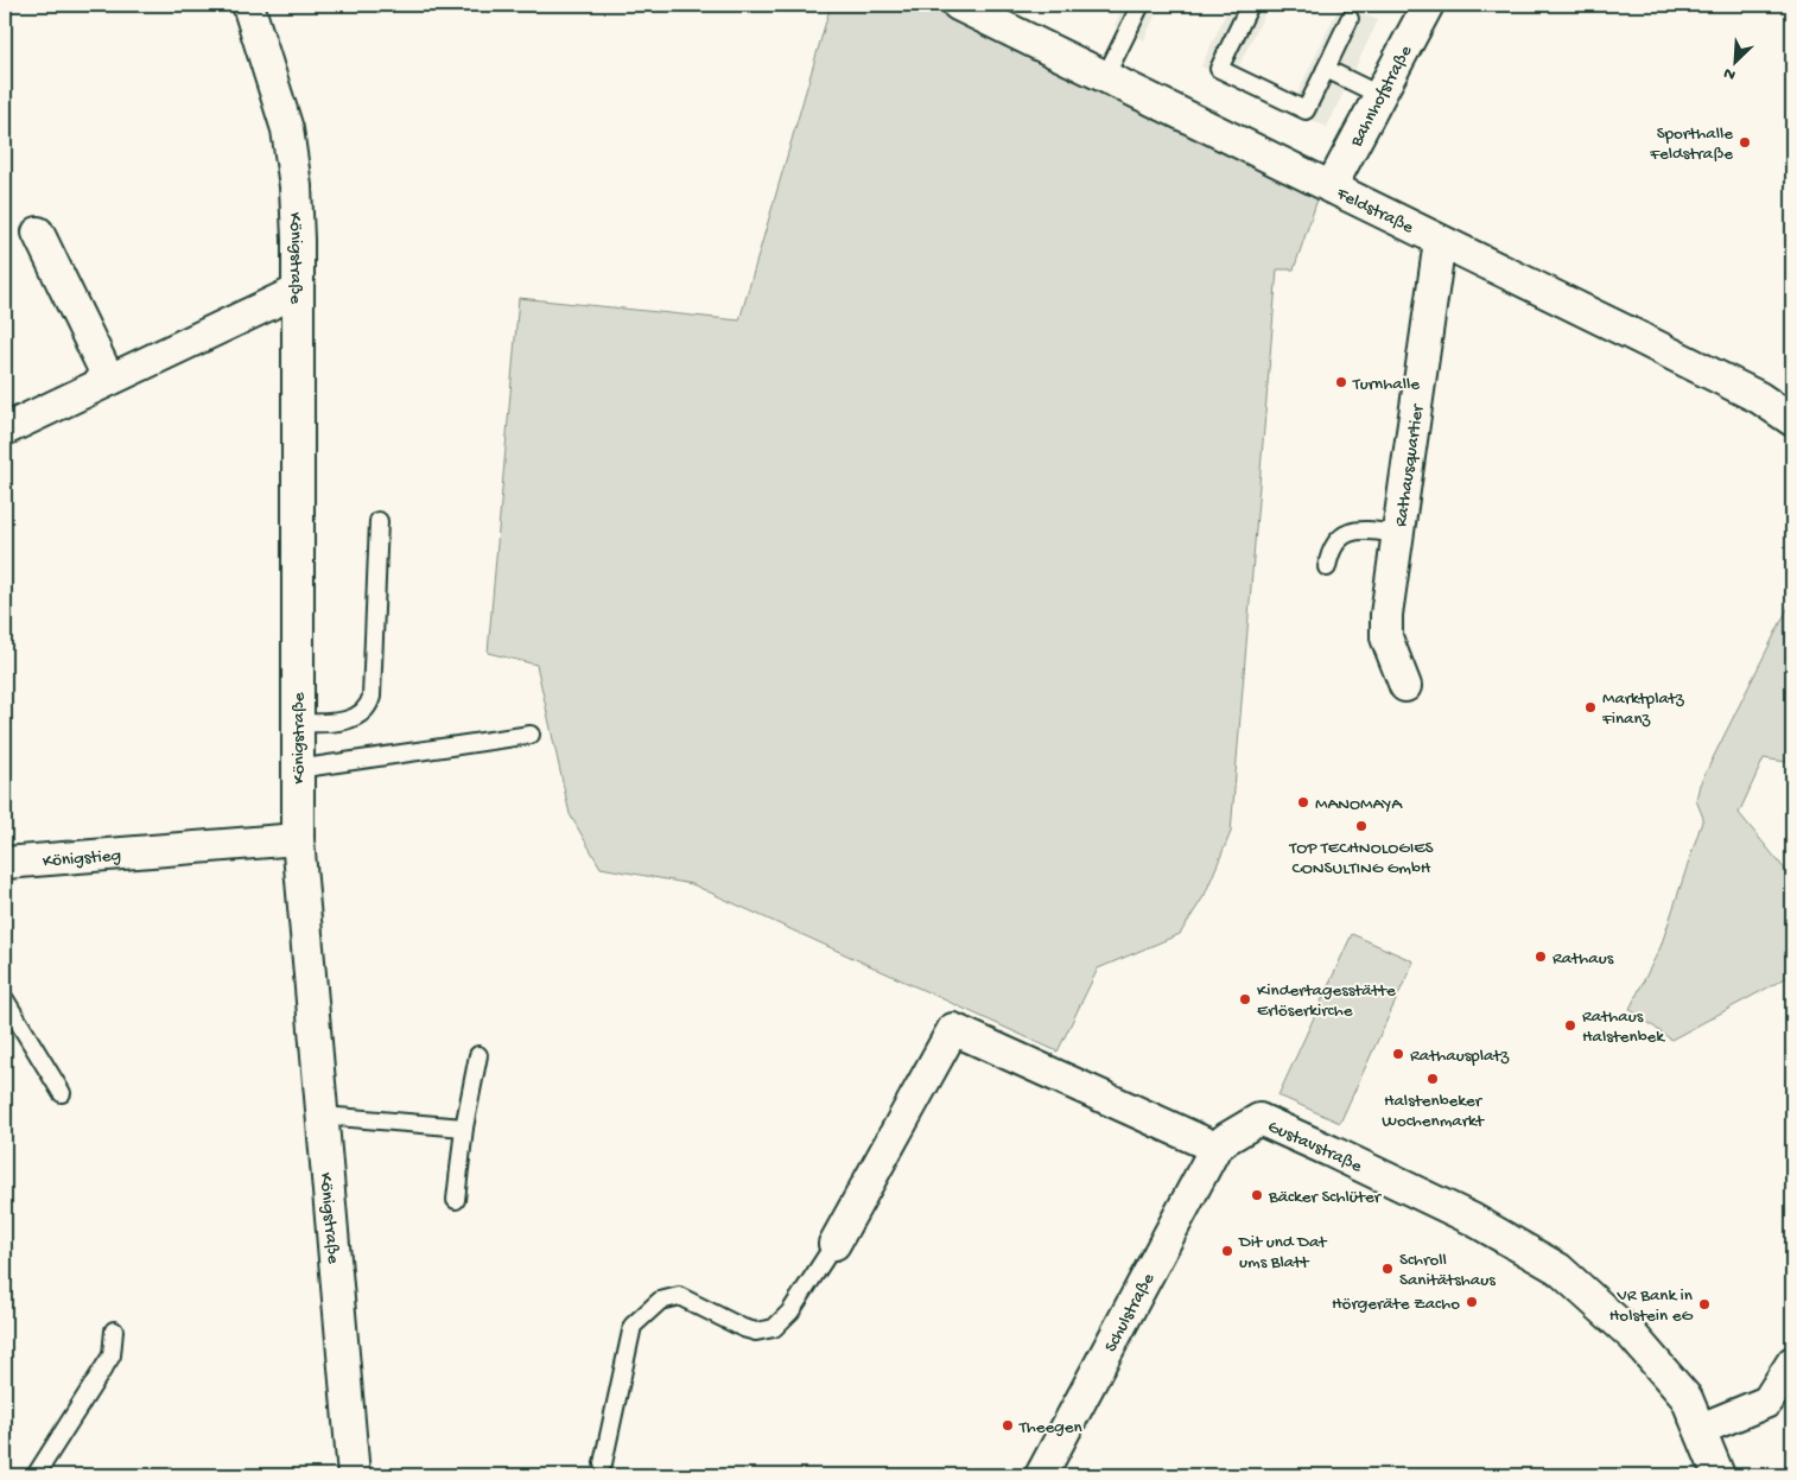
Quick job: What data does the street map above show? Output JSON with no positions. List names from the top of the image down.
{
  "streets": {
    "street": [
      "Bahnhofstraße",
      "Feldstraße",
      "Königstraße",
      "Rathausquartier",
      "Königstieg",
      "Gustavstraße",
      "Schulstraße"
    ]
  },
  "crossings": [
    ["Bahnhofstraße", "Feldstraße"],
    ["Feldstraße", "Rathausquartier"],
    ["Königstraße", "Königstieg"],
    ["Gustavstraße", "Schulstraße"]
  ],
  "places": [
    "Sporthalle Feldstraße",
    "Turnhalle",
    "Marktplatz Finanz",
    "MANOMAYA",
    "TOP TECHNOLOGIES CONSULTING GmbH",
    "Rathaus",
    "Kindertagesstätte Erlöserkirche",
    "Rathaus Halstenbek",
    "Rathausplatz",
    "Halstenbeker Wochenmarkt",
    "Bäcker Schlüter",
    "Dit und Dat ums Blatt",
    "Schroll Sanitätshaus",
    "Hörgeräte Zacho",
    "VR Bank in Holstein eG",
    "Theegen"
  ],
  "north": "bottom left"
}
